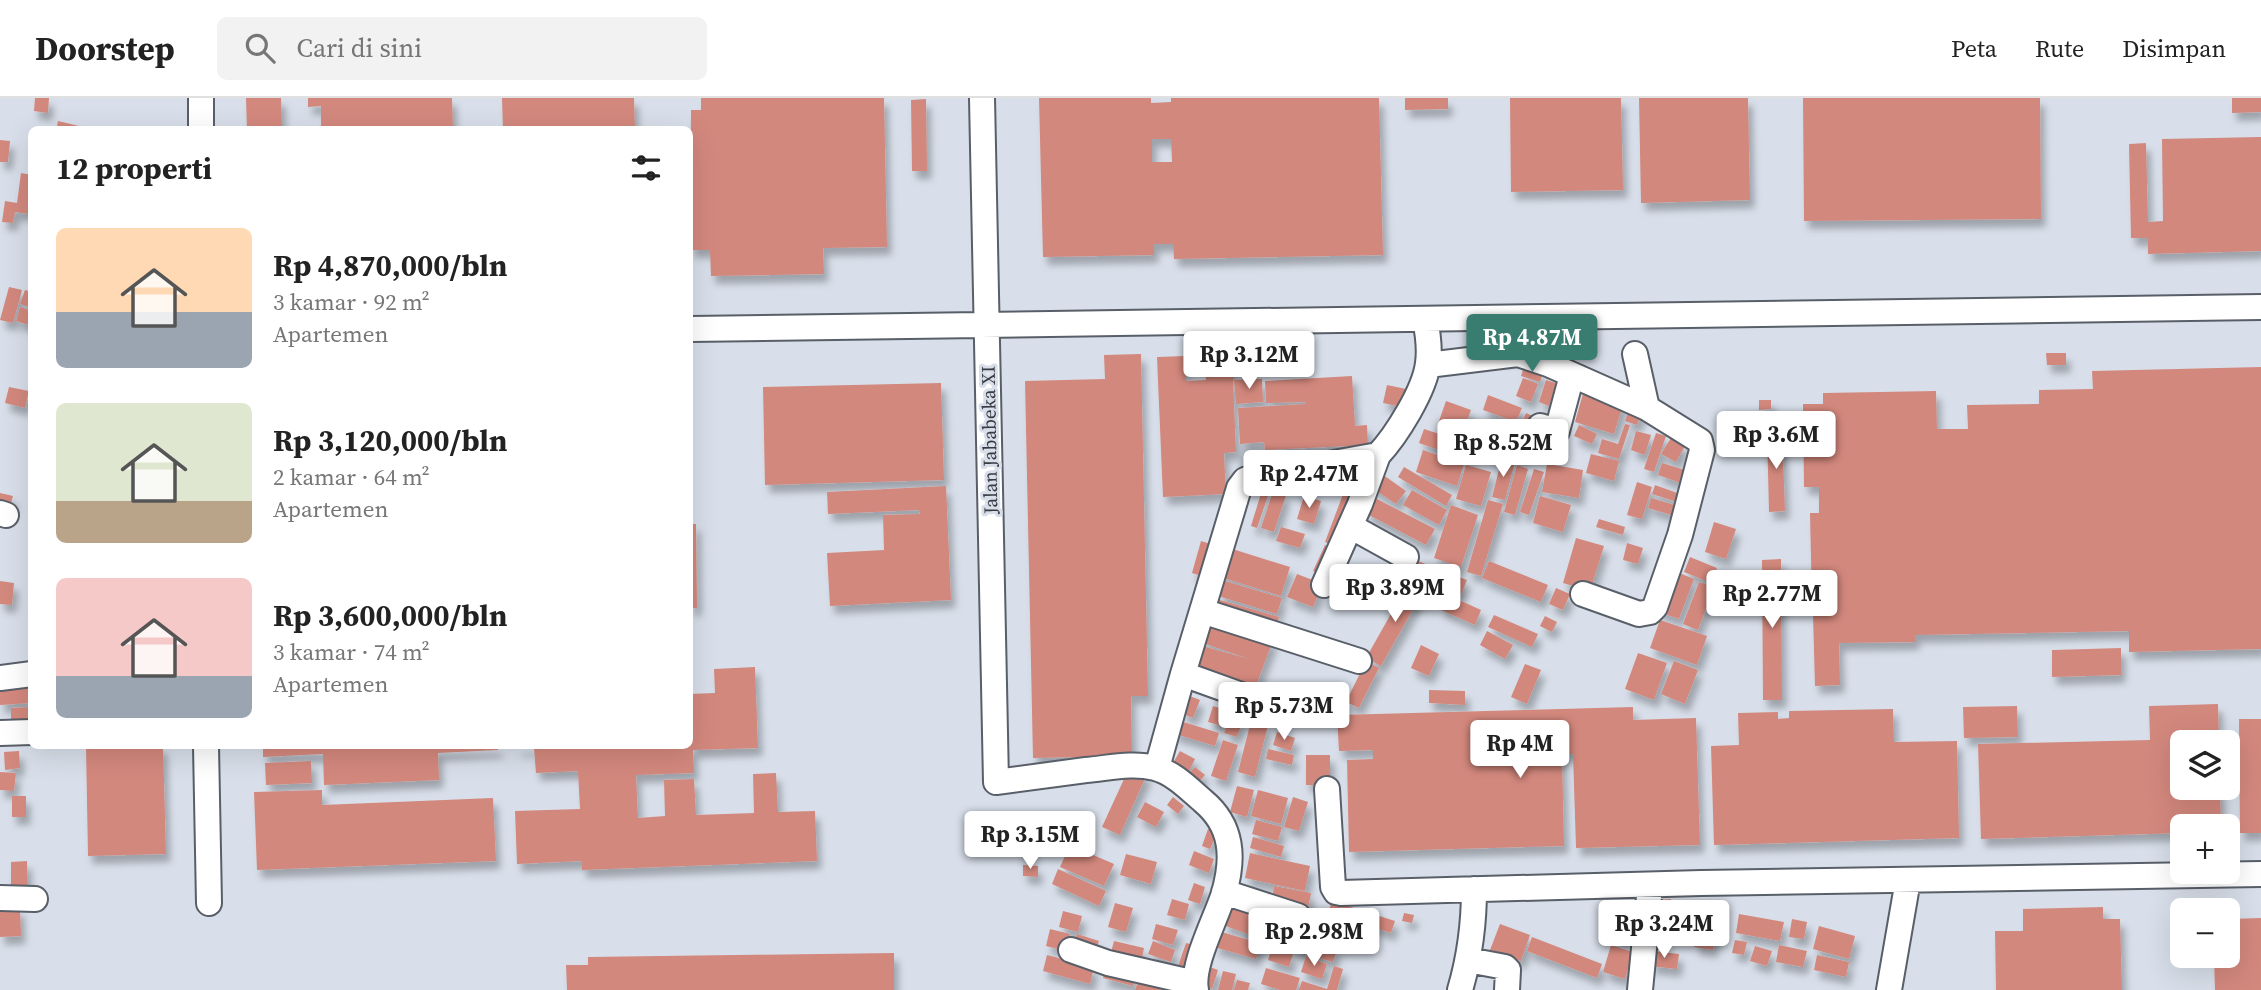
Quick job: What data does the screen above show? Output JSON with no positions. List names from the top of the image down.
{
  "streets": {
    "street": ["Jalan Jababeka XI"]
  },
  "page": {
    "header": "Doorstep",
    "search": "Cari di sini",
    "nav": ["Peta", "Rute", "Disimpan"],
    "heading": "12 properti",
    "list": [
      {
        "name": "Rp 4,870,000/bln",
        "note": "3 kamar · 92 m² · Apartemen"
      },
      {
        "name": "Rp 3,120,000/bln",
        "note": "2 kamar · 64 m² · Apartemen"
      },
      {
        "name": "Rp 3,600,000/bln",
        "note": "3 kamar · 74 m² · Apartemen"
      }
    ],
    "price": [
      "Rp 4.87M",
      "Rp 3.12M",
      "Rp 3.6M",
      "Rp 8.52M",
      "Rp 2.47M",
      "Rp 3.89M",
      "Rp 2.77M",
      "Rp 5.73M",
      "Rp 4M",
      "Rp 3.15M",
      "Rp 3.24M",
      "Rp 2.98M"
    ],
    "map_buttons": ["+", "−"]
  }
}
